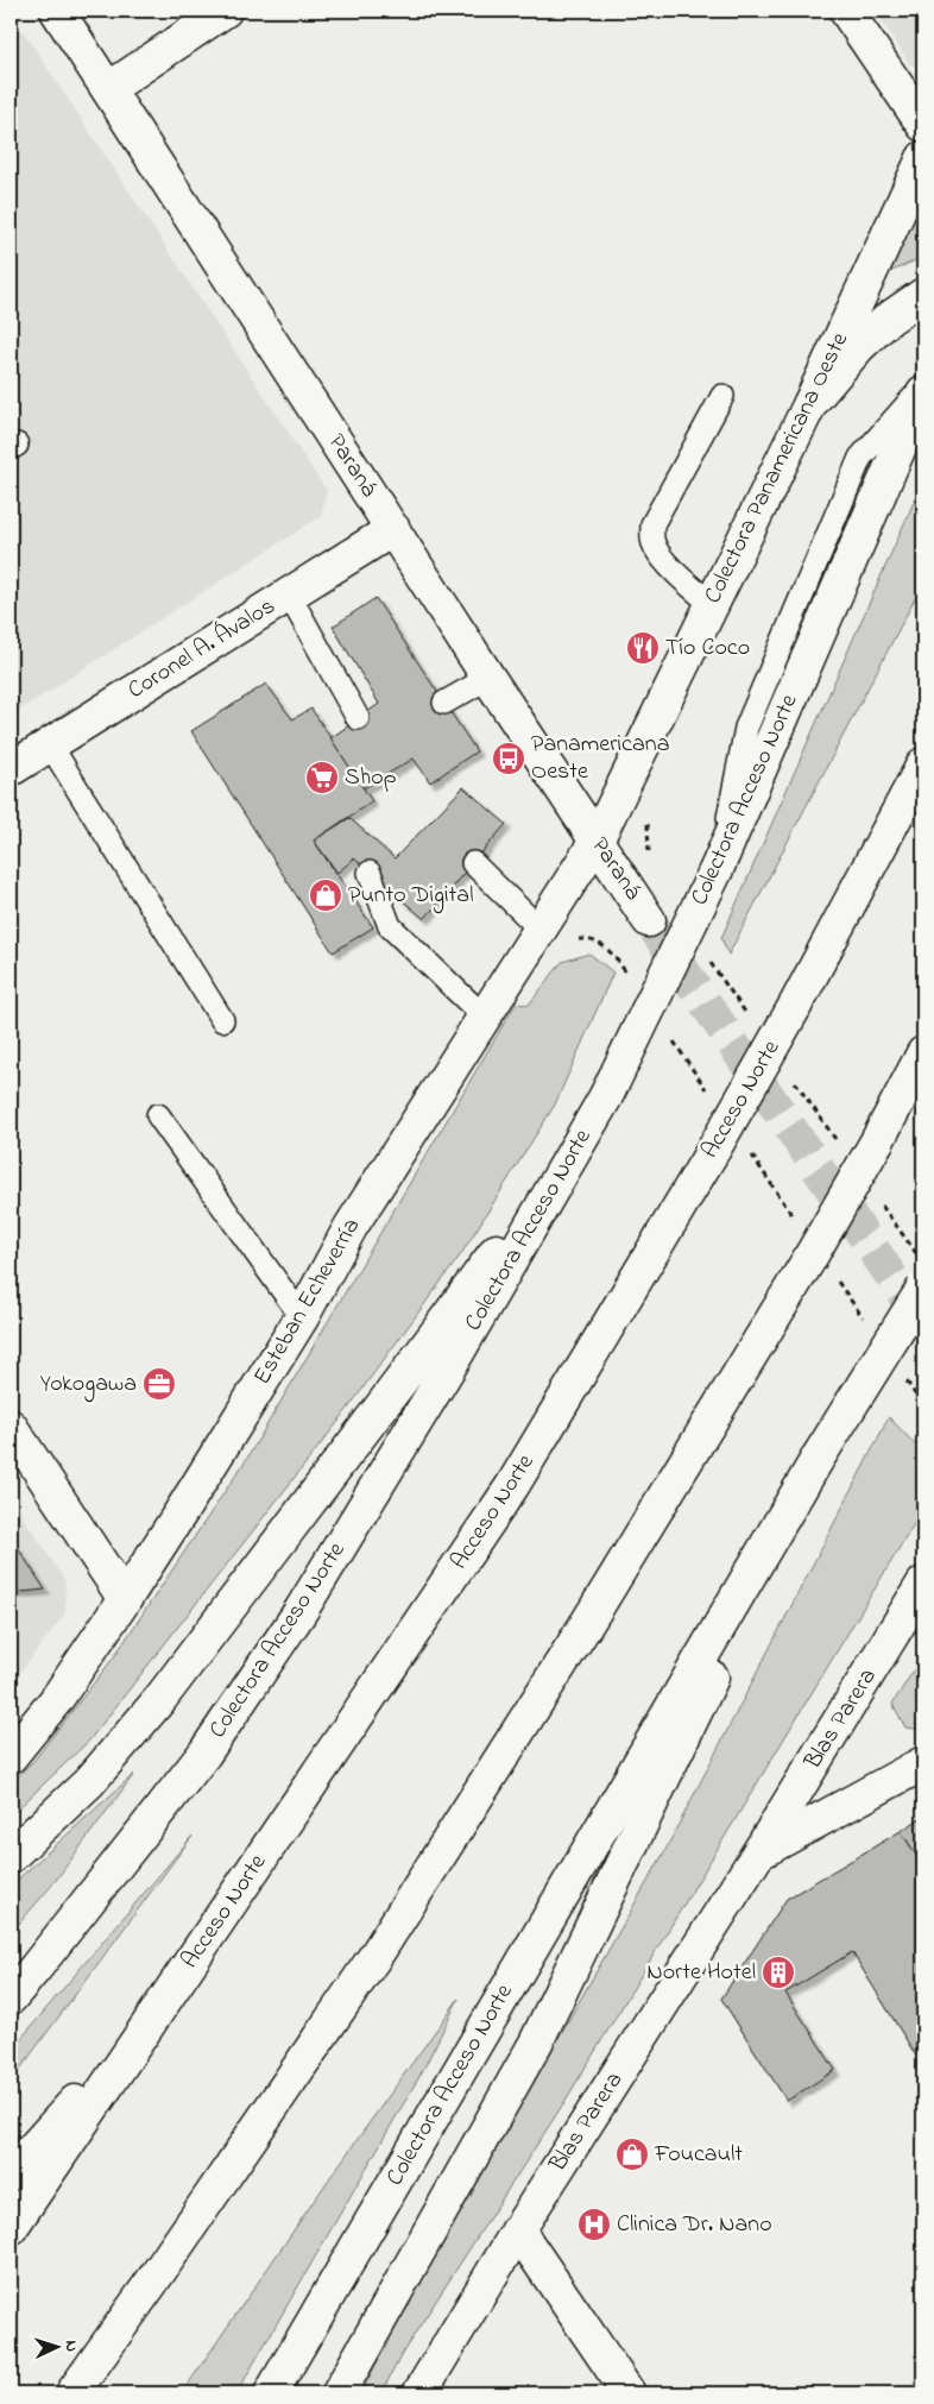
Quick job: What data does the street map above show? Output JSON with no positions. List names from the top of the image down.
{
  "streets": {
    "main road": [
      "Paraná",
      "Colectora Panamericana Oeste",
      "Coronel A. Ávalos",
      "Colectora Acceso Norte",
      "Acceso Norte",
      "Esteban Echeverría",
      "Blas Parera"
    ]
  },
  "crossings": [
    ["Paraná", "Colectora Panamericana Oeste"],
    ["Paraná", "Coronel A. Ávalos"],
    ["Paraná", "Esteban Echeverría"],
    ["Colectora Panamericana Oeste", "Esteban Echeverría"]
  ],
  "places": {
    "restaurant": ["Tío Coco"],
    "bus stop": ["Panamericana Oeste"],
    "supermarket": ["Shop"],
    "shop": ["Punto Digital", "Foucault"],
    "office": ["Yokogawa"],
    "building": ["Norte Hotel"],
    "hospital": ["Clinica Dr. Nano"]
  },
  "north": "right"
}
